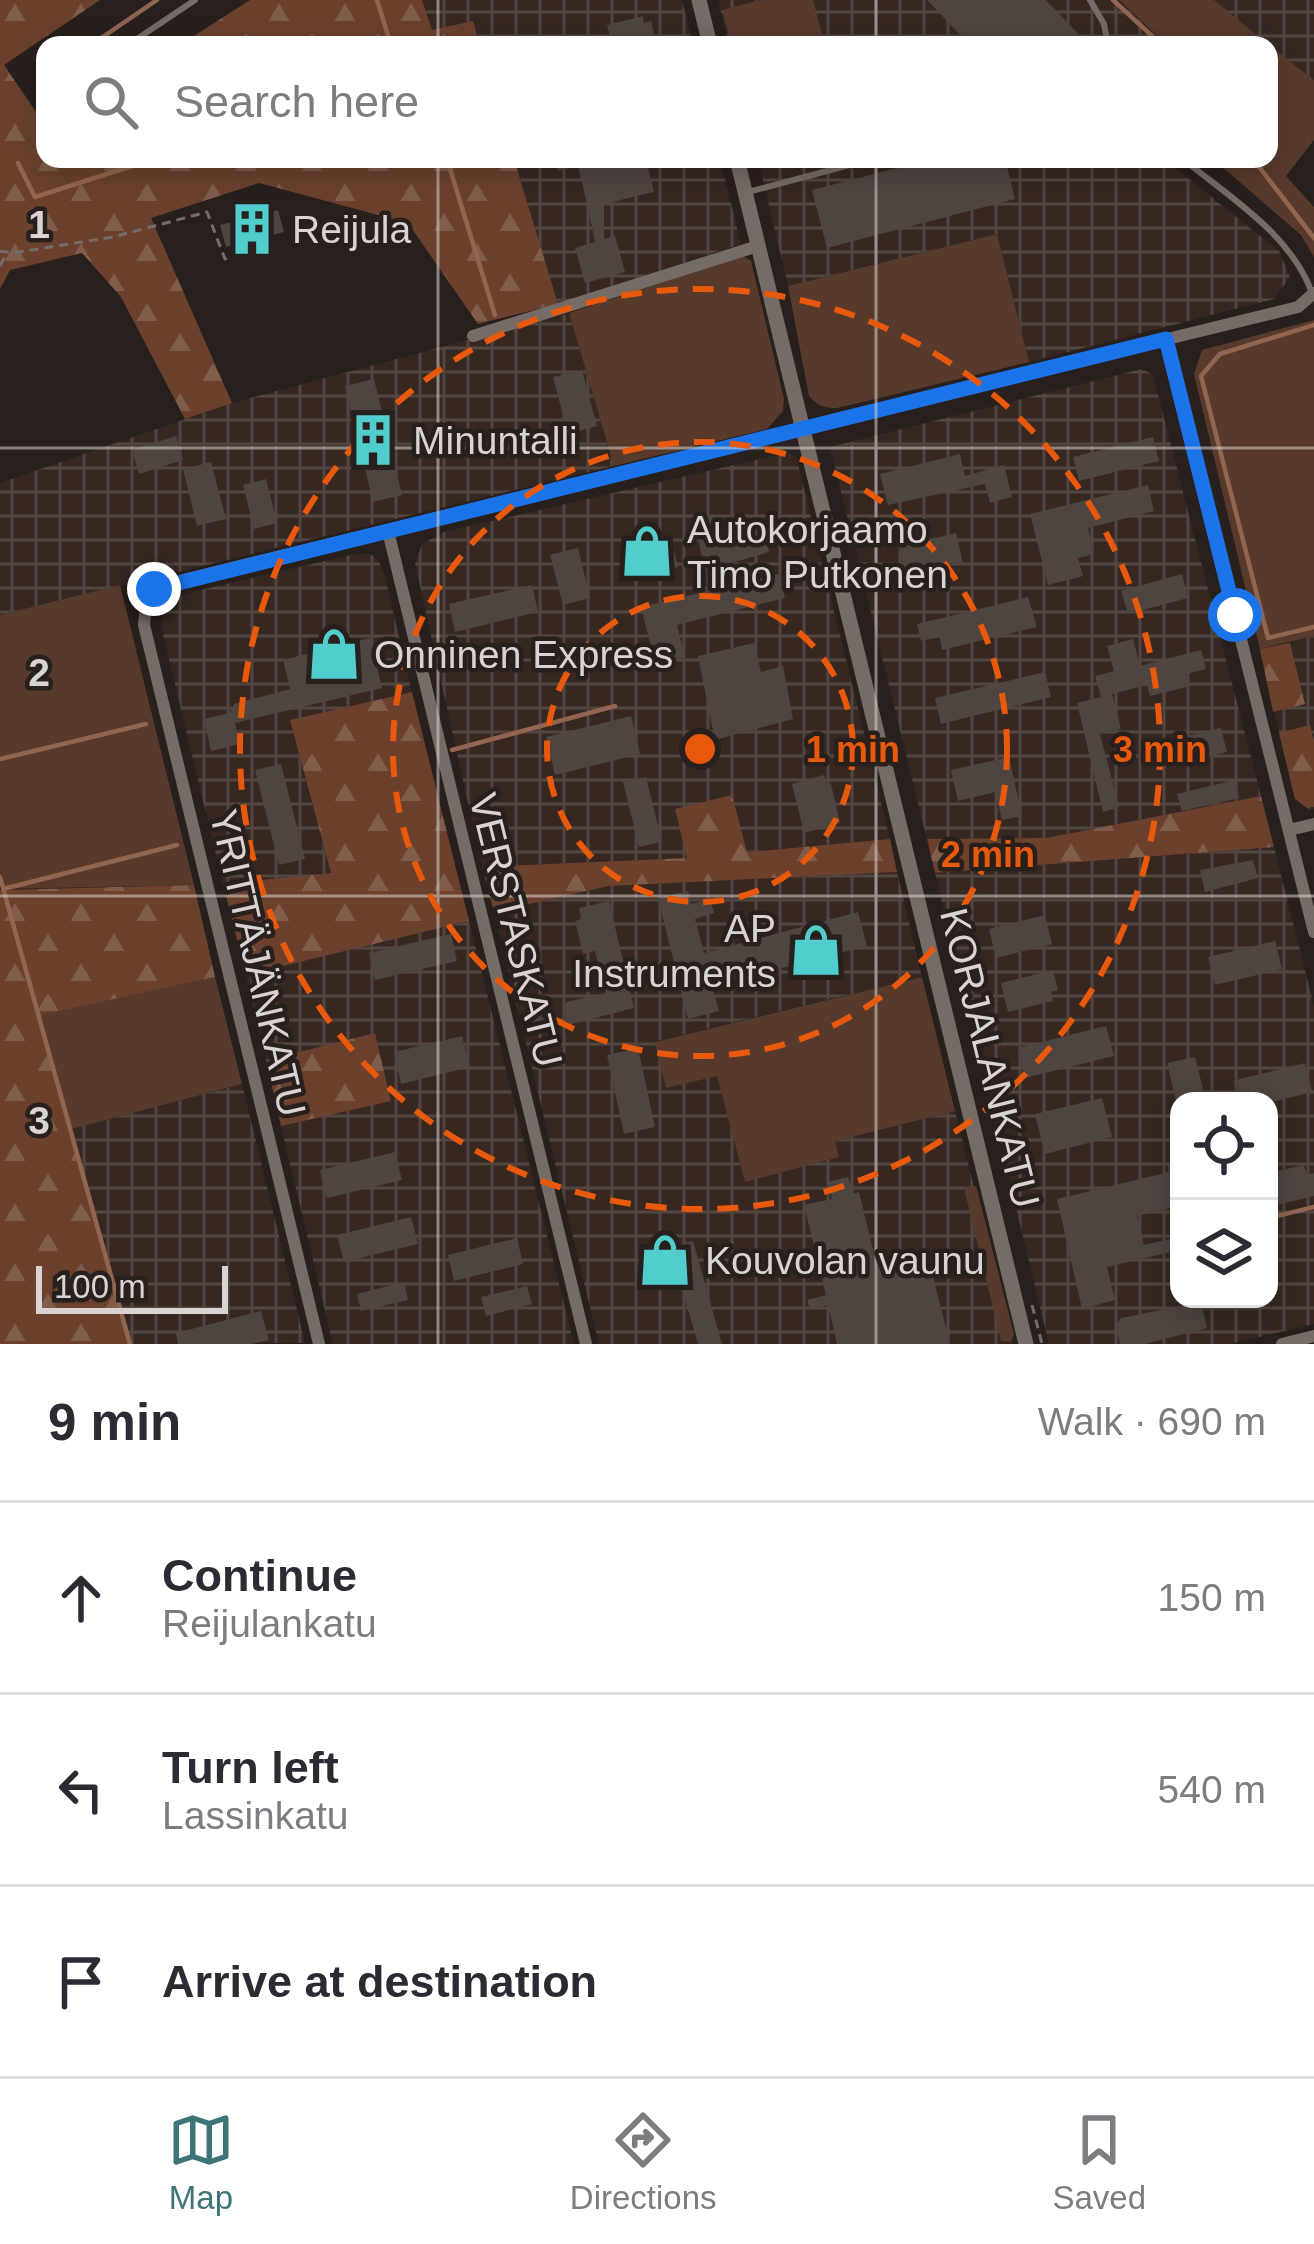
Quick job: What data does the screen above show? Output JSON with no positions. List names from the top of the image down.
{
  "streets": {
    "street": ["VERSTASKATU", "YRITTÄJÄNKATU", "KORJALANKATU"]
  },
  "crossings": [
    ["VERSTASKATU", "YRITTÄJÄNKATU"]
  ],
  "places": {
    "building": ["Reijula", "Minuntalli"],
    "shop": [
      "Autokorjaamo Timo Putkonen",
      "Onninen Express",
      "AP Instruments",
      "Kouvolan vaunu"
    ]
  },
  "scale_bar": "100 m",
  "page": {
    "search": "Search here",
    "scale": "100 m",
    "heading": ["9 min", "Walk · 690 m"],
    "list": [
      ["Continue", "Reijulankatu", "150 m"],
      ["Turn left", "Lassinkatu", "540 m"],
      "Arrive at destination"
    ],
    "nav": ["Map", "Directions", "Saved"]
  },
  "grid": {
    "rows": ["1", "2", "3"]
  },
  "rings": ["1 min", "3 min", "2 min"]
}
